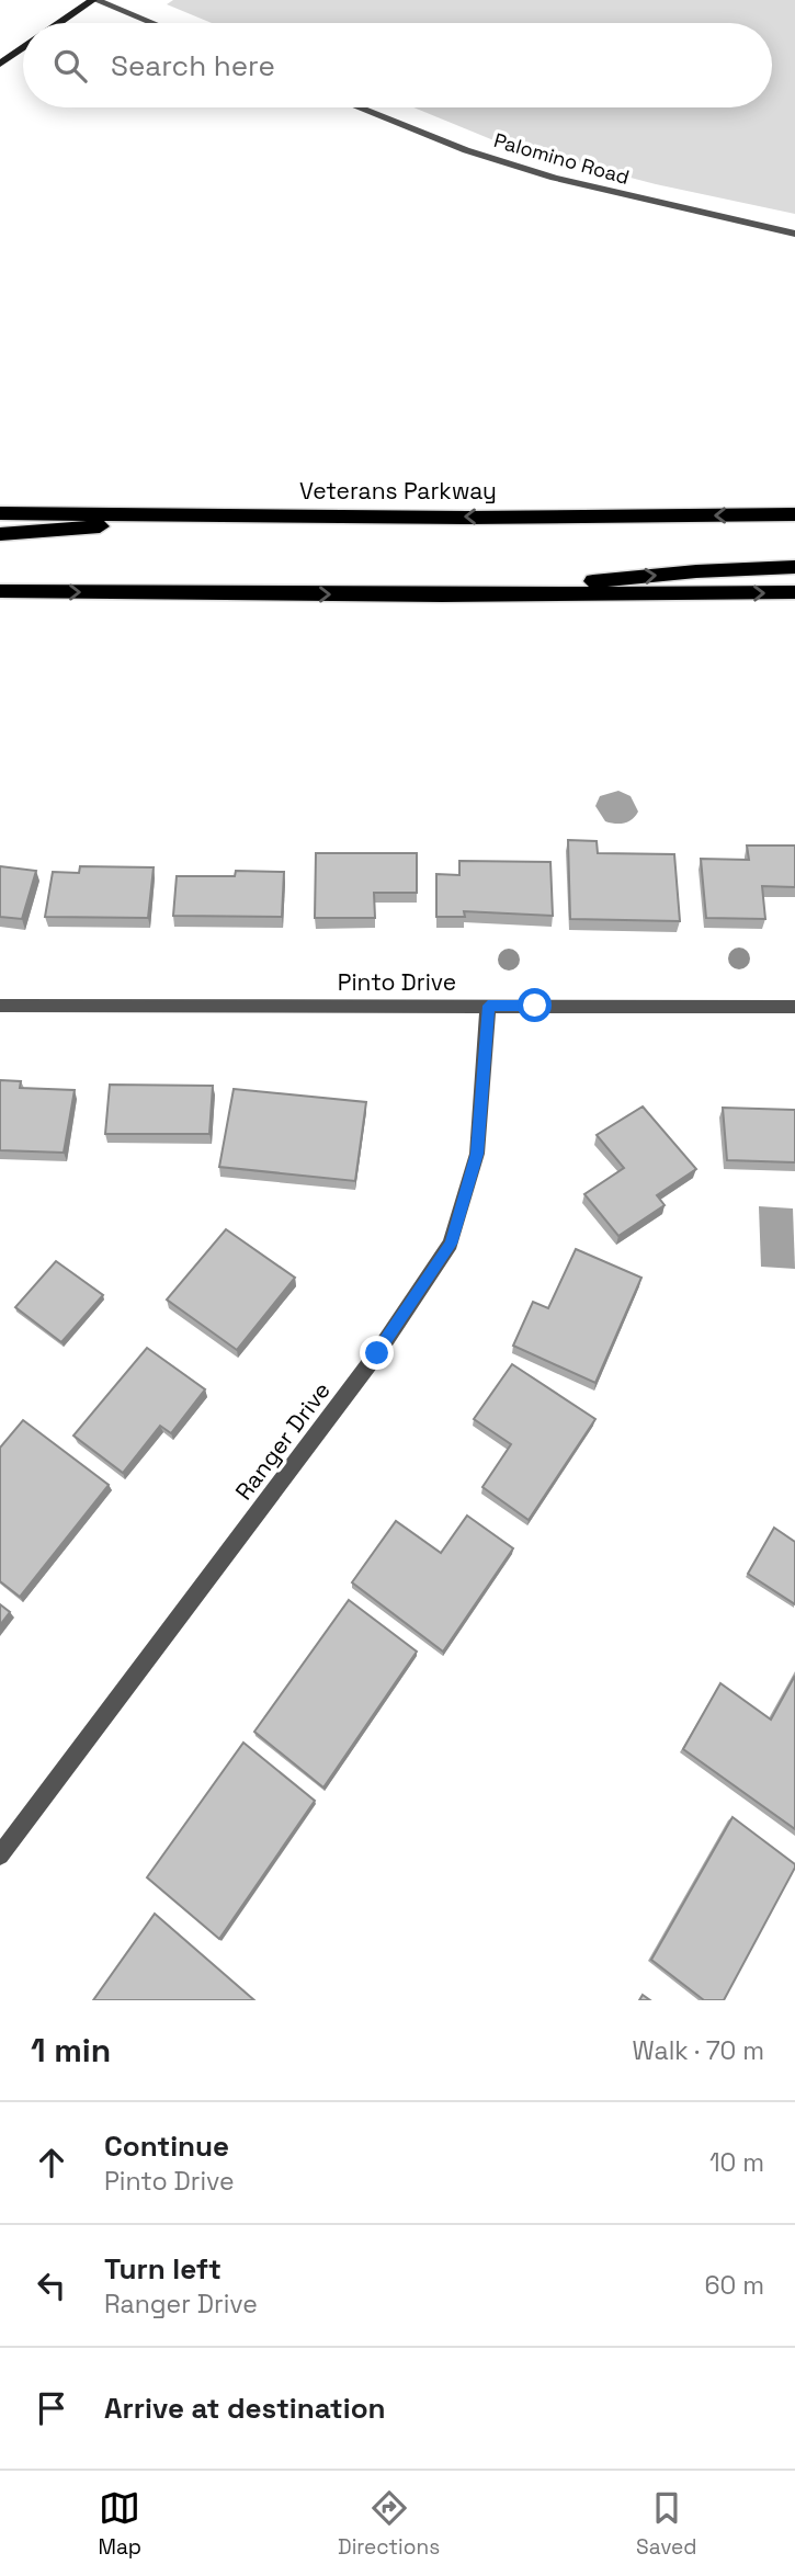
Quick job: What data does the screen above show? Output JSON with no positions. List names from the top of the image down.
{
  "streets": {
    "highway": ["Veterans Parkway"],
    "street": ["Palomino Road", "Pinto Drive", "Ranger Drive"]
  },
  "crossings": [
    ["Pinto Drive", "Ranger Drive"]
  ],
  "page": {
    "search": "Search here",
    "heading": ["1 min", "Walk · 70 m"],
    "list": [
      ["Continue", "Pinto Drive", "10 m"],
      ["Turn left", "Ranger Drive", "60 m"],
      "Arrive at destination"
    ],
    "nav": ["Map", "Directions", "Saved"]
  }
}
